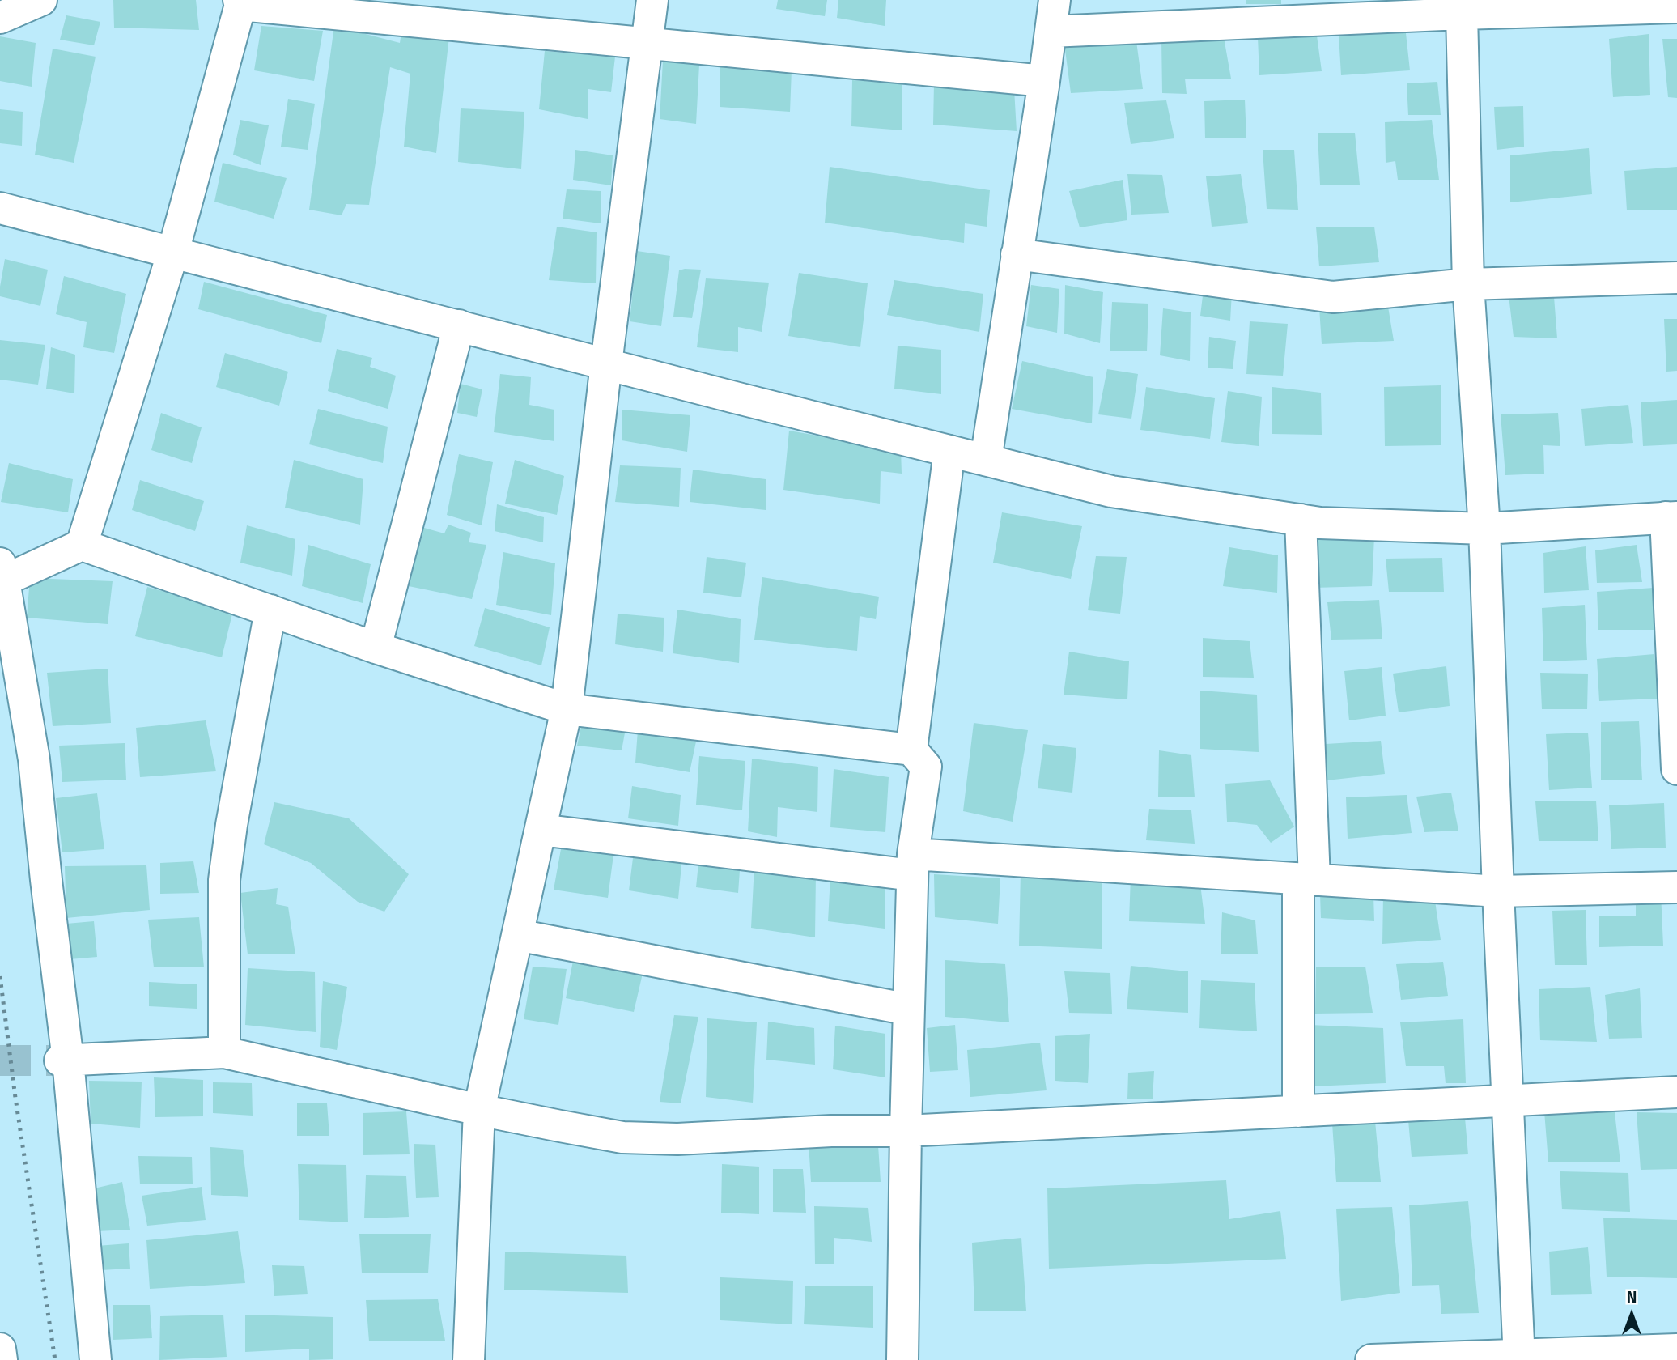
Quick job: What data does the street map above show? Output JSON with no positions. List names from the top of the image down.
{
  "north": "top"
}
